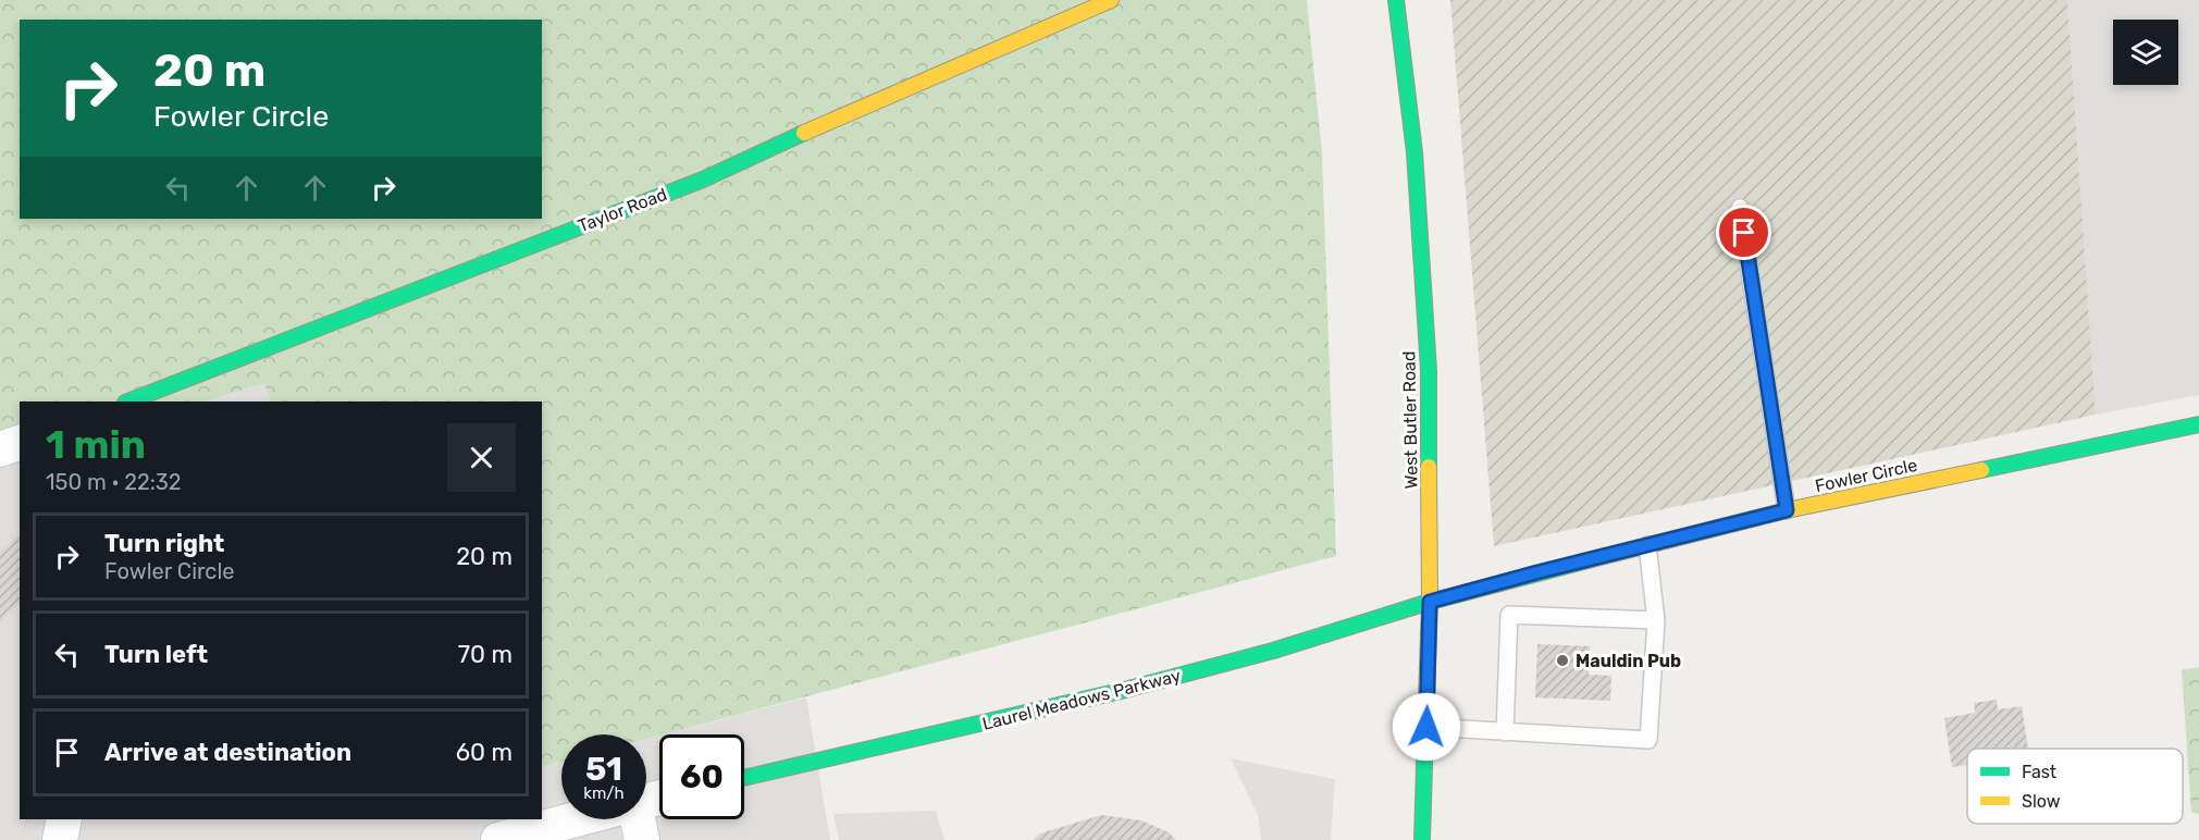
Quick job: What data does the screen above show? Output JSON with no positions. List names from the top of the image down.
{
  "streets": {
    "street": [
      "Taylor Road",
      "West Butler Road",
      "Fowler Circle",
      "Laurel Meadows Parkway"
    ]
  },
  "crossings": [
    ["West Butler Road", "Fowler Circle"],
    ["West Butler Road", "Laurel Meadows Parkway"],
    ["Fowler Circle", "Laurel Meadows Parkway"]
  ],
  "places": ["Mauldin Pub"],
  "legend": ["Fast", "Slow"],
  "page": {
    "turn": ["20 m", "Fowler Circle"],
    "heading": ["1 min", "150 m · 22:32"],
    "list": [
      {
        "name": "Turn right",
        "note": "Fowler Circle",
        "value": "20 m"
      },
      {
        "name": "Turn left",
        "value": "70 m"
      },
      {
        "name": "Arrive at destination",
        "value": "60 m"
      }
    ],
    "speed": "51 km/h",
    "limit": "60"
  }
}
